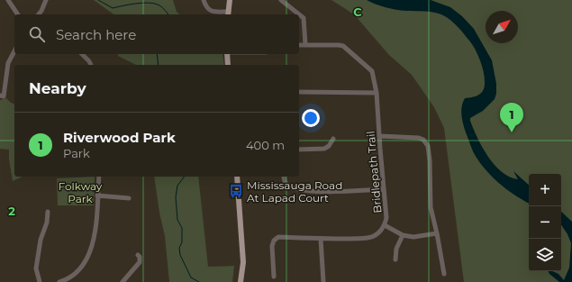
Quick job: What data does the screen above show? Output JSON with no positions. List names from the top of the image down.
{
  "streets": {
    "street": ["Bridlepath Trail"]
  },
  "parks": ["Folkway Park"],
  "places": {
    "bus stop": ["Mississauga Road At Lapad Court"]
  },
  "north": "top right",
  "page": {
    "search": "Search here",
    "heading": "Nearby",
    "pins": "1",
    "list": [
      {
        "mark": "1",
        "name": "Riverwood Park",
        "note": "Park",
        "value": "400 m"
      }
    ],
    "map_buttons": ["+", "−"]
  },
  "grid": {
    "columns": ["C"],
    "rows": ["2"]
  }
}
